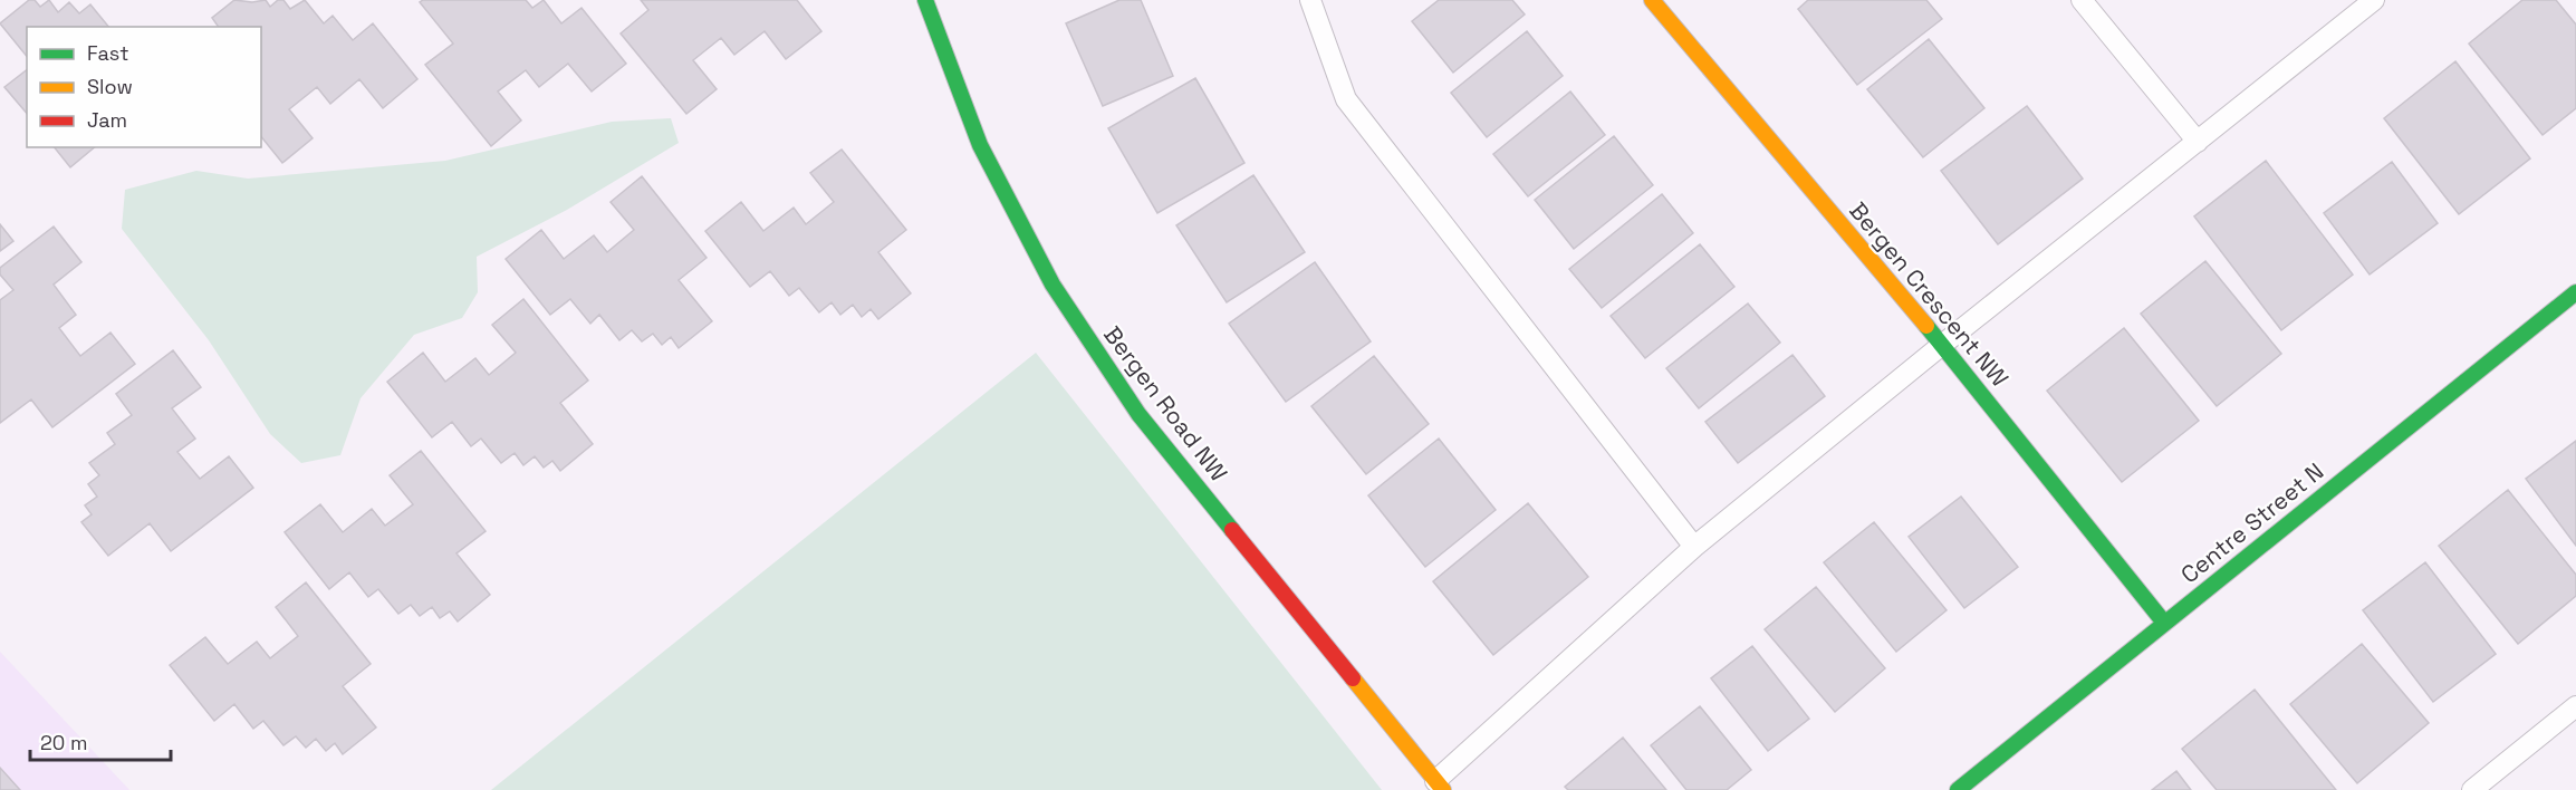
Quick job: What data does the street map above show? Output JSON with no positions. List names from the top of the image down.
{
  "streets": {
    "street": ["Bergen Crescent NW", "Bergen Road NW", "Centre Street N"]
  },
  "crossings": [
    ["Bergen Crescent NW", "Centre Street N"]
  ],
  "legend": ["Fast", "Slow", "Jam"],
  "scale_bar": "20 m"
}
